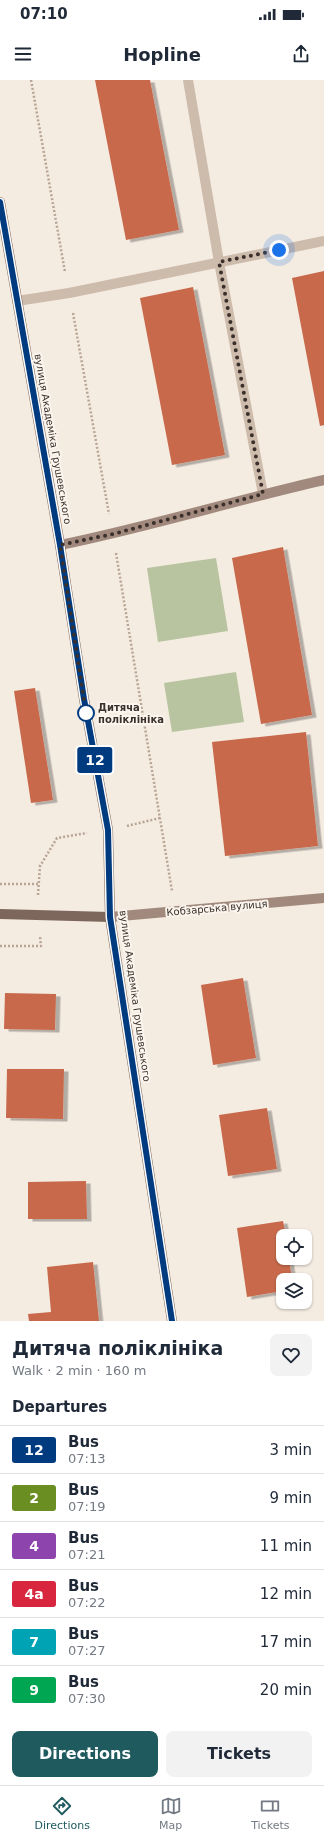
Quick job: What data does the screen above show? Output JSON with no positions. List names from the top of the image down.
{
  "streets": {
    "main road": ["вулиця Академіка Грушевського"],
    "street": ["Кобзарська вулиця"]
  },
  "crossings": [
    ["вулиця Академіка Грушевського", "Кобзарська вулиця"]
  ],
  "places": ["Дитяча поліклініка"],
  "lines": ["bus line 12"],
  "page": {
    "status": "07:10",
    "header": "Hopline",
    "on_map": "12",
    "heading": [
      ["Дитяча поліклініка", "Walk · 2 min · 160 m"],
      "Departures"
    ],
    "list": [
      {
        "mark": "12",
        "name": "Bus",
        "note": "07:13",
        "value": "3 min"
      },
      {
        "mark": "2",
        "name": "Bus",
        "note": "07:19",
        "value": "9 min"
      },
      {
        "mark": "4",
        "name": "Bus",
        "note": "07:21",
        "value": "11 min"
      },
      {
        "mark": "4а",
        "name": "Bus",
        "note": "07:22",
        "value": "12 min"
      },
      {
        "mark": "7",
        "name": "Bus",
        "note": "07:27",
        "value": "17 min"
      },
      {
        "mark": "9",
        "name": "Bus",
        "note": "07:30",
        "value": "20 min"
      }
    ],
    "buttons": ["Directions", "Tickets"],
    "tabs": ["Directions", "Map", "Tickets"]
  }
}
